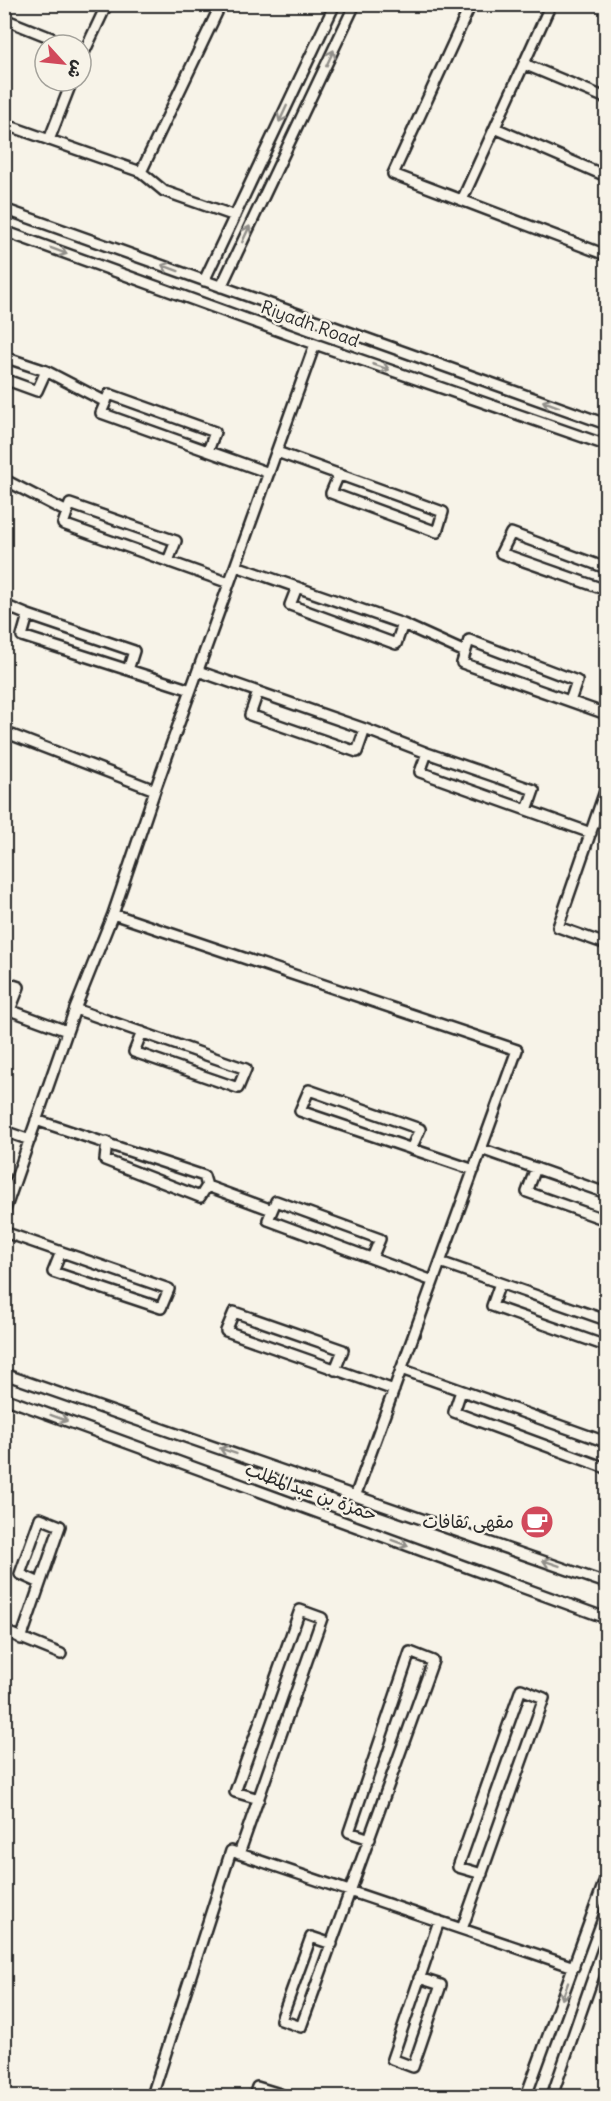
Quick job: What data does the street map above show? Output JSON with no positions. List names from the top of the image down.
{
  "streets": {
    "street": ["Riyadh Road", "حمزة بن عبدالمطلب"]
  },
  "places": {
    "cafe": ["مقهى ثقافات"]
  },
  "north": "bottom right"
}
